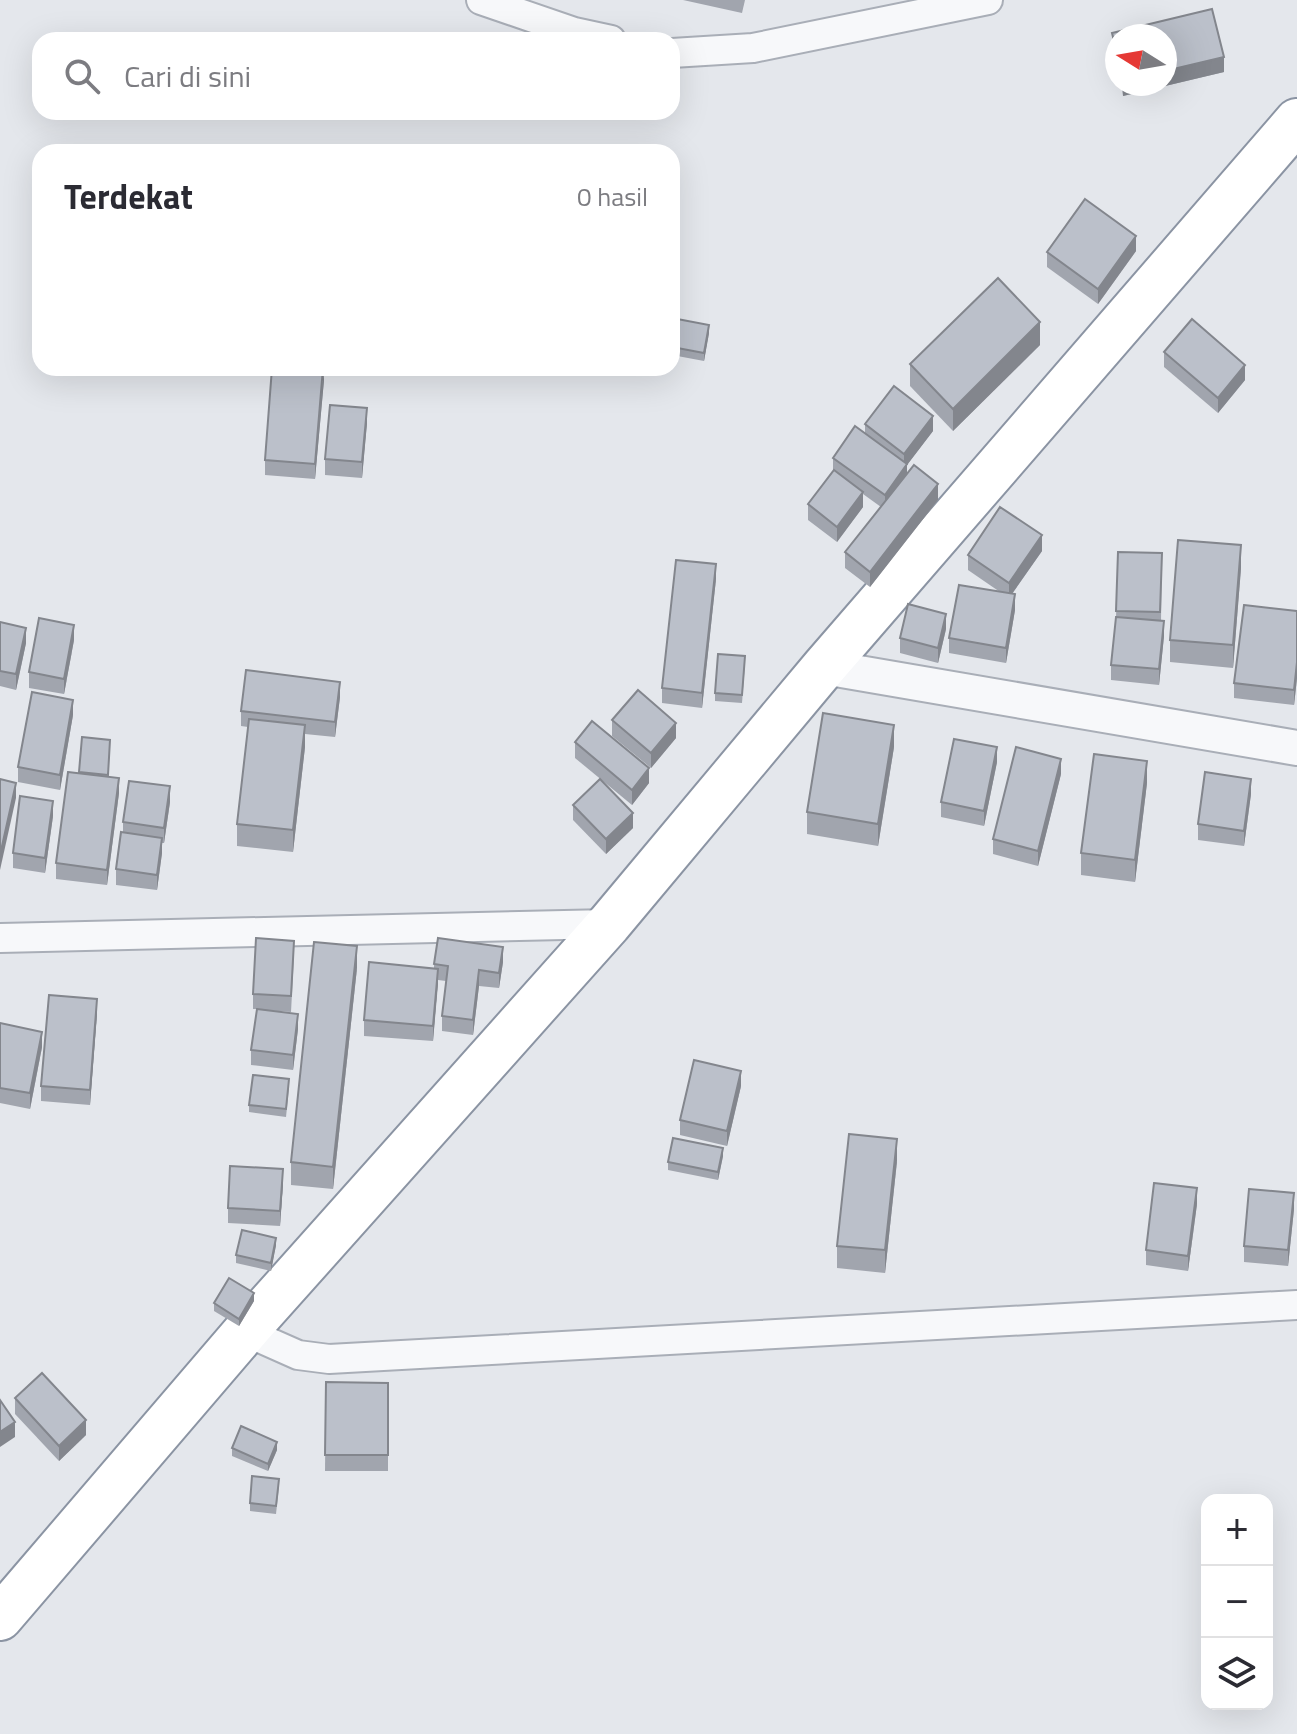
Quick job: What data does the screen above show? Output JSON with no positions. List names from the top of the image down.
{
  "north": "left",
  "page": {
    "search": "Cari di sini",
    "heading": ["Terdekat", "0 hasil"],
    "map_buttons": ["+", "−"]
  }
}
